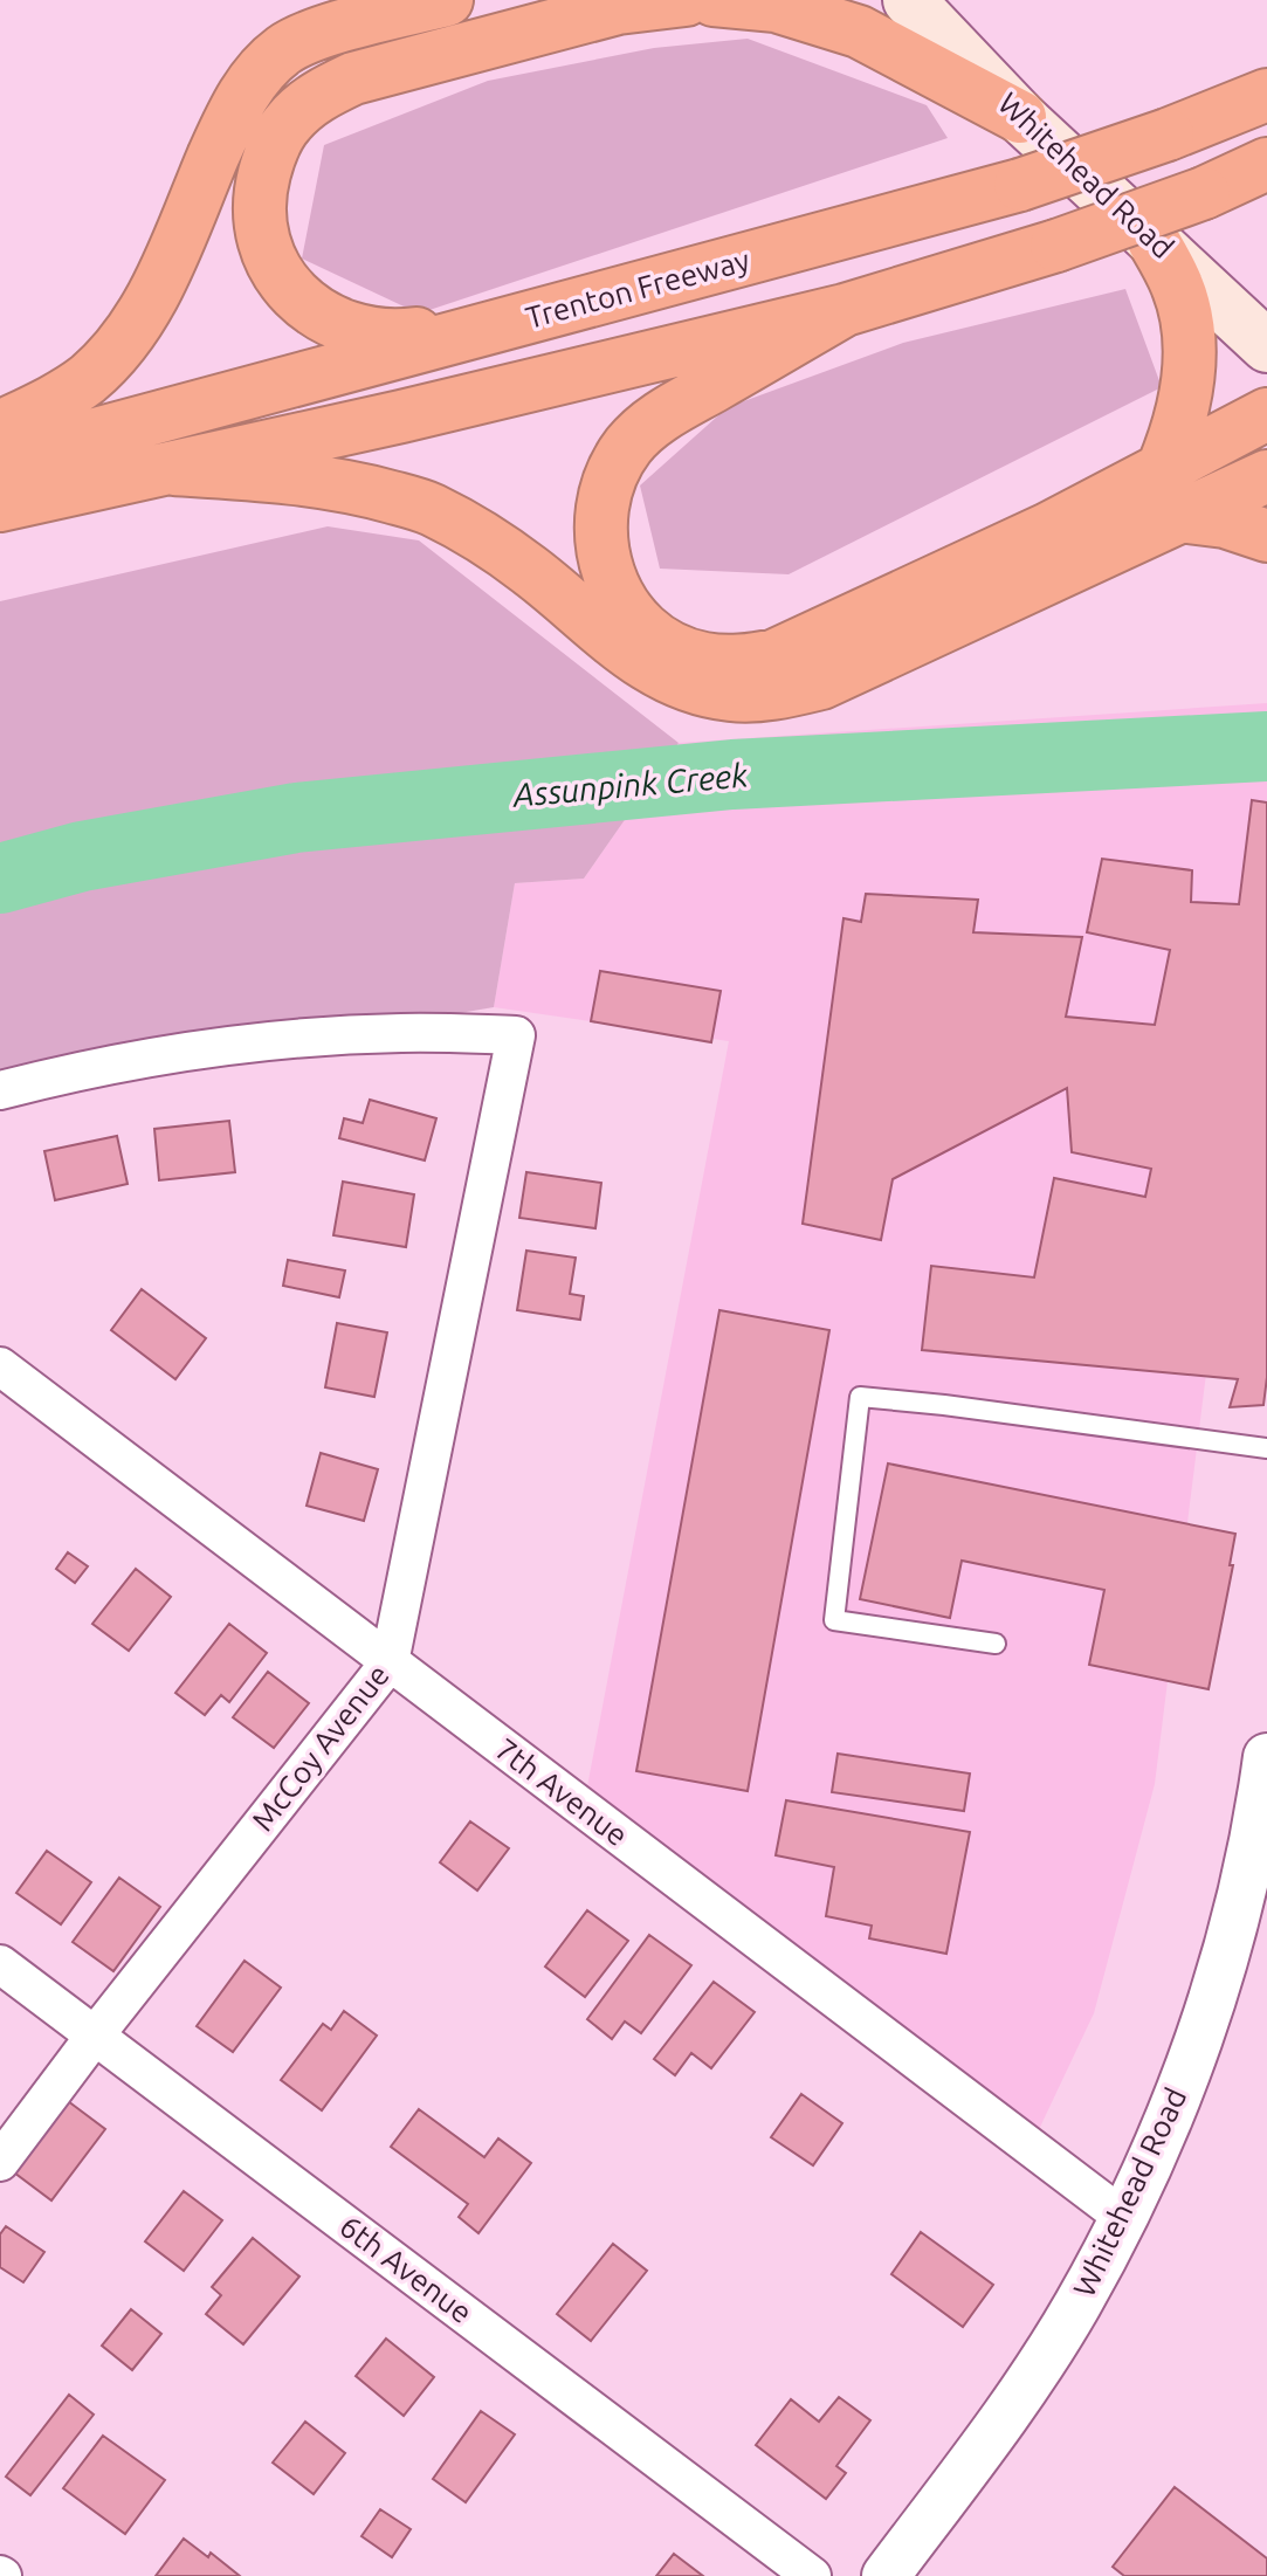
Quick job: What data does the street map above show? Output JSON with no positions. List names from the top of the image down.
{
  "streets": {
    "highway": ["Trenton Freeway"],
    "main road": ["Whitehead Road"],
    "street": ["McCoy Avenue", "7th Avenue", "6th Avenue"]
  },
  "crossings": [
    ["Whitehead Road", "7th Avenue"],
    ["McCoy Avenue", "7th Avenue"],
    ["McCoy Avenue", "6th Avenue"]
  ],
  "water": ["Assunpink Creek"]
}
